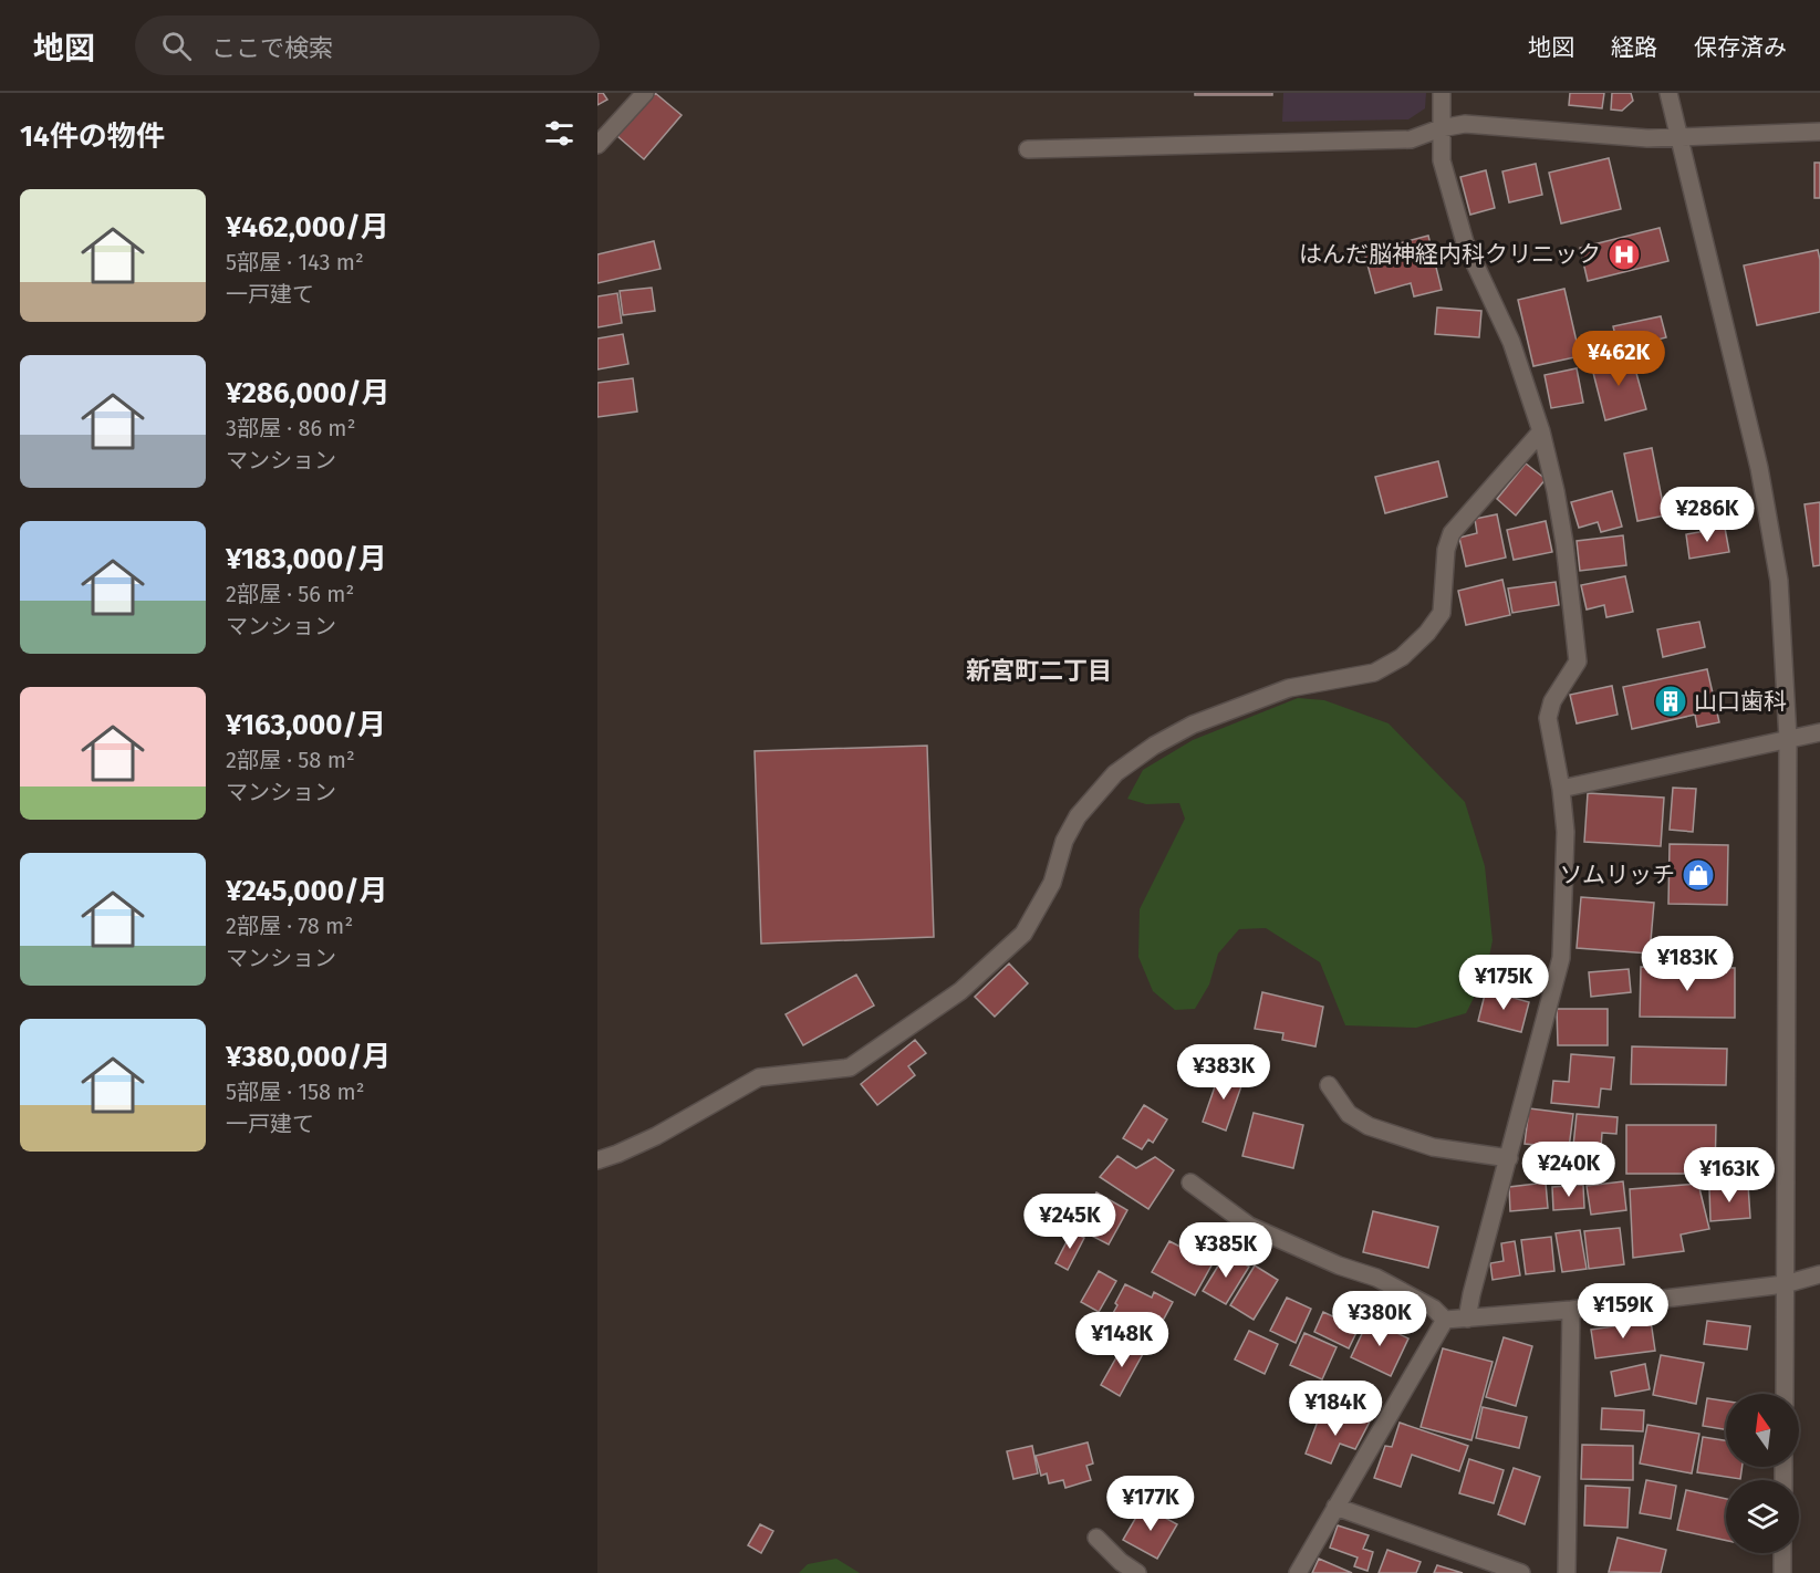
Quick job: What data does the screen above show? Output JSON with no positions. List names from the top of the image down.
{
  "districts": ["新宮町二丁目"],
  "places": {
    "hospital": ["はんだ脳神経内科クリニック"],
    "building": ["山口歯科"],
    "shop": ["ソムリッチ"]
  },
  "north": "top",
  "page": {
    "header": "地図",
    "search": "ここで検索",
    "nav": ["地図", "経路", "保存済み"],
    "heading": "14件の物件",
    "list": [
      {
        "name": "¥462,000/月",
        "note": "5部屋 · 143 m² · 一戸建て"
      },
      {
        "name": "¥286,000/月",
        "note": "3部屋 · 86 m² · マンション"
      },
      {
        "name": "¥183,000/月",
        "note": "2部屋 · 56 m² · マンション"
      },
      {
        "name": "¥163,000/月",
        "note": "2部屋 · 58 m² · マンション"
      },
      {
        "name": "¥245,000/月",
        "note": "2部屋 · 78 m² · マンション"
      },
      {
        "name": "¥380,000/月",
        "note": "5部屋 · 158 m² · 一戸建て"
      }
    ],
    "price": [
      "¥462K",
      "¥286K",
      "¥183K",
      "¥175K",
      "¥383K",
      "¥240K",
      "¥163K",
      "¥245K",
      "¥385K",
      "¥159K",
      "¥380K",
      "¥148K",
      "¥184K",
      "¥177K"
    ]
  }
}
